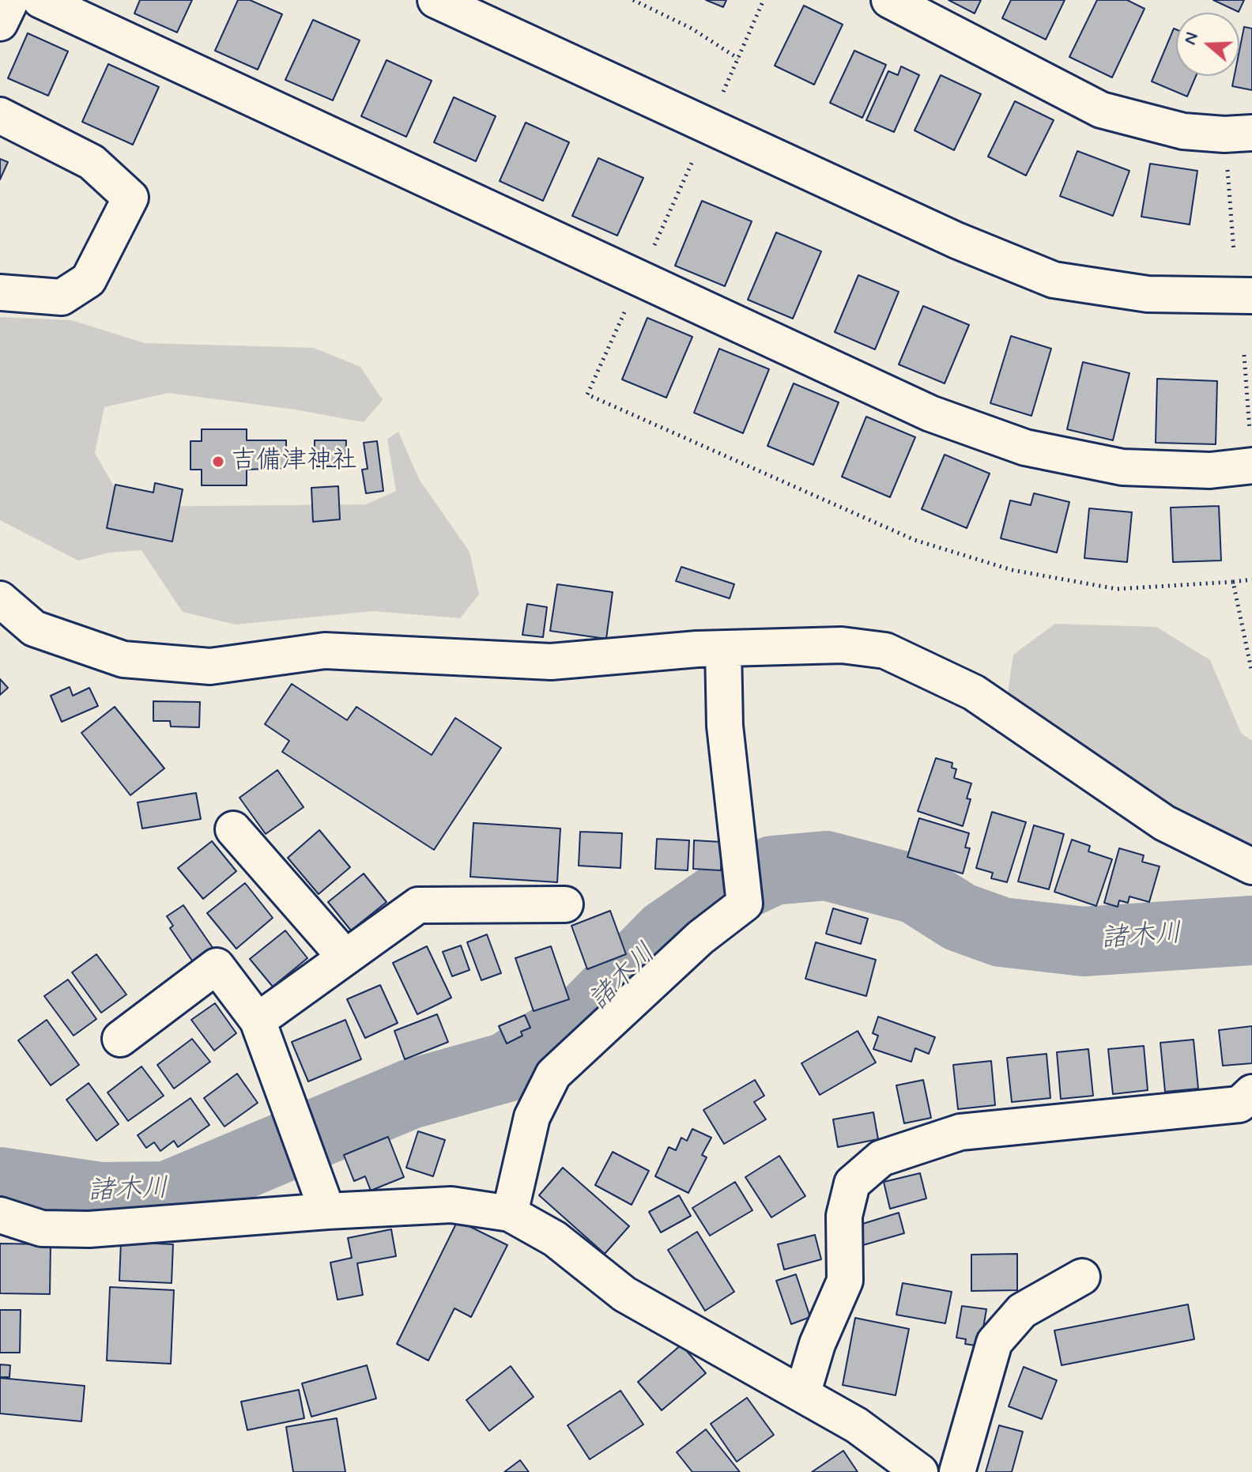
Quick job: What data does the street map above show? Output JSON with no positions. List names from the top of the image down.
{
  "water": ["諸木川"],
  "places": ["吉備津神社"],
  "north": "left"
}
